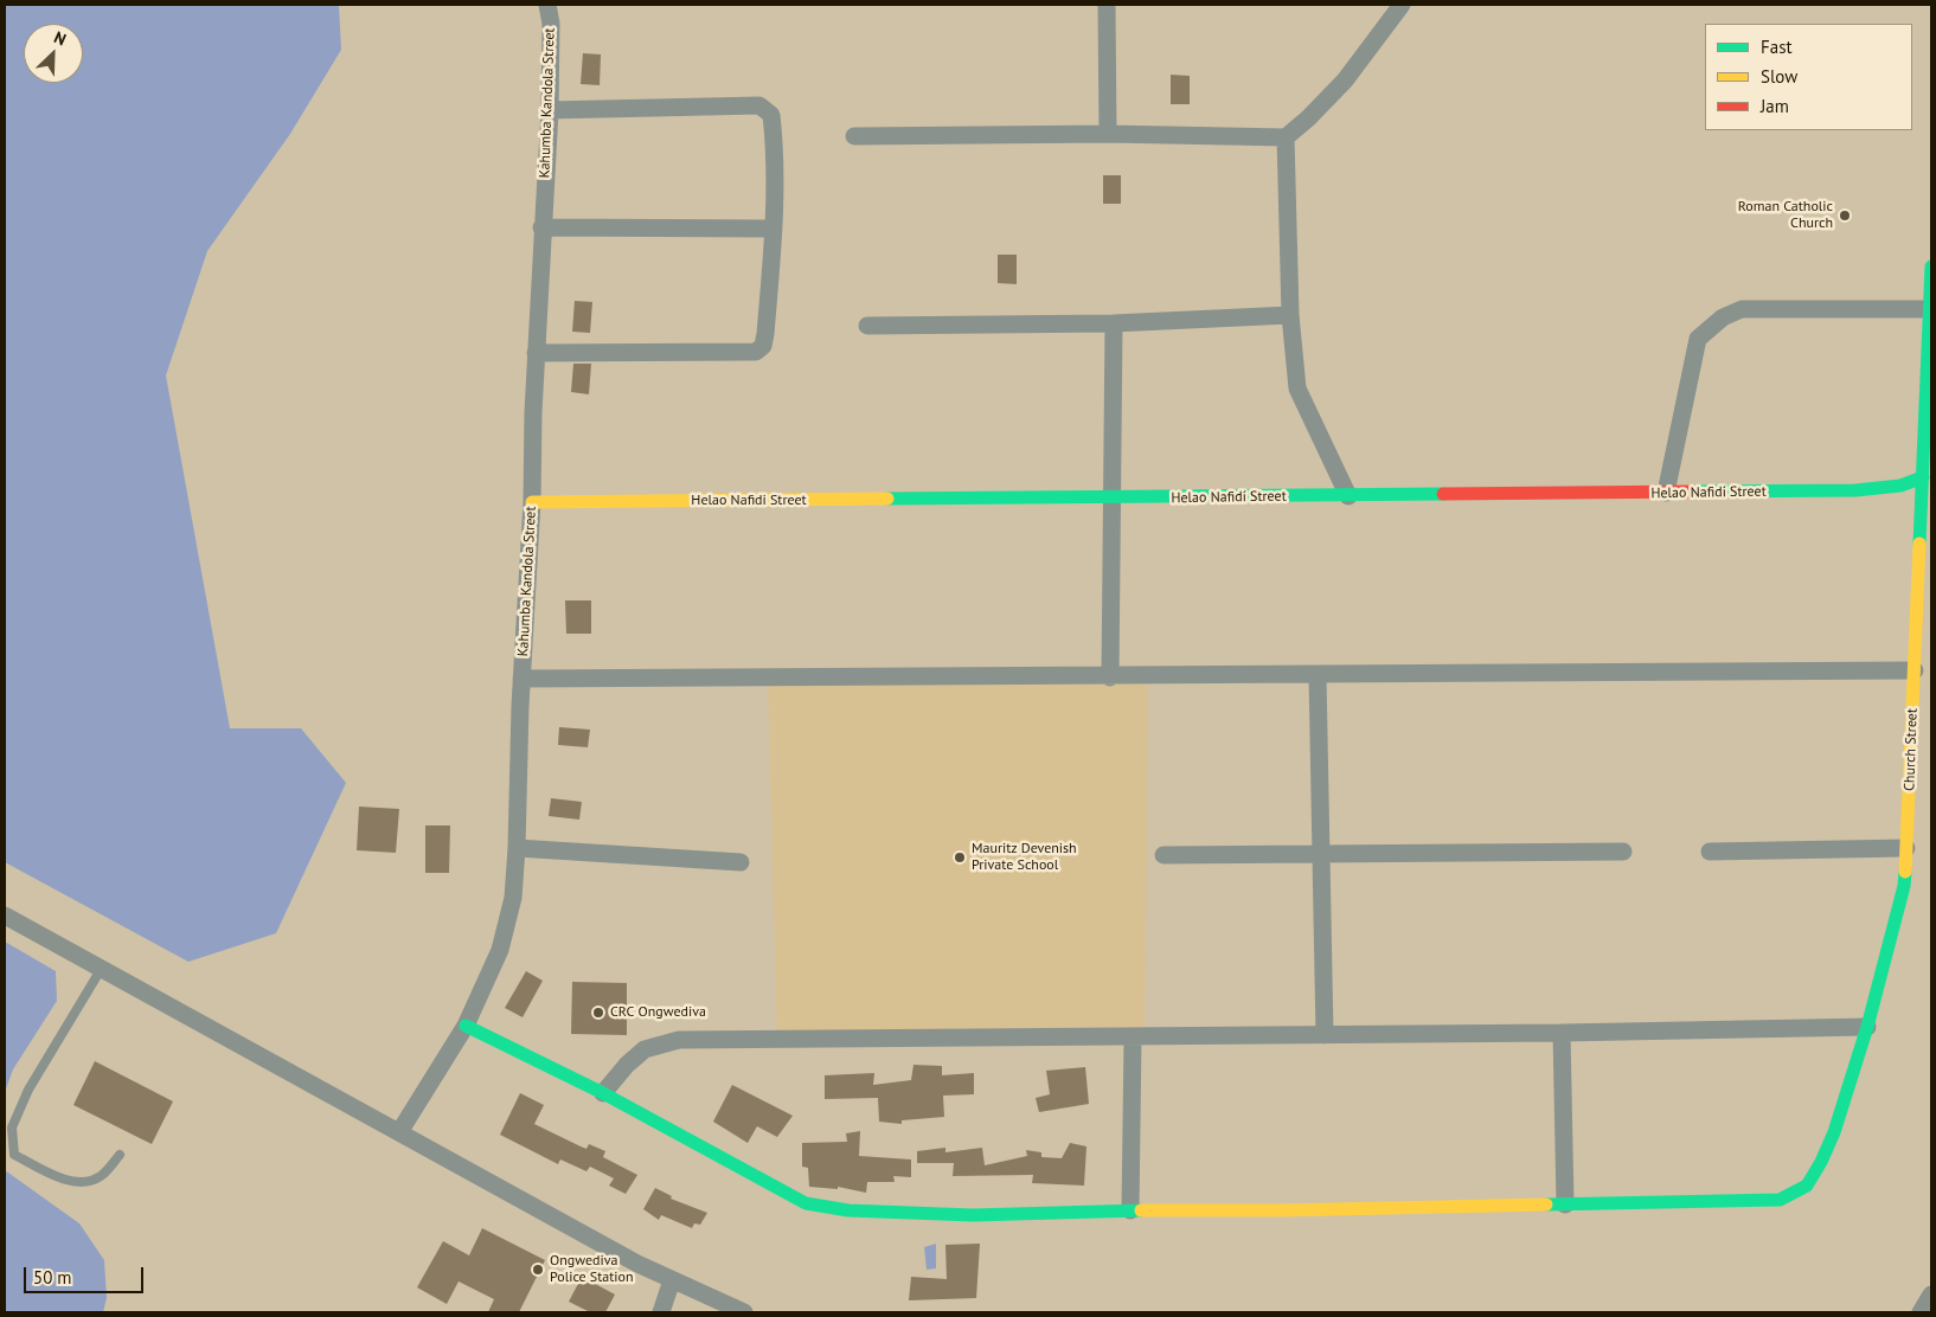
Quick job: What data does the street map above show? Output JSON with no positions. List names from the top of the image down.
{
  "streets": {
    "street": ["Kahumba Kandola Street", "Helao Nafidi Street", "Church Street"]
  },
  "crossings": [
    ["Kahumba Kandola Street", "Helao Nafidi Street"],
    ["Helao Nafidi Street", "Church Street"]
  ],
  "places": [
    "Roman Catholic Church",
    "Mauritz Devenish Private School",
    "CRC Ongwediva",
    "Ongwediva Police Station"
  ],
  "legend": ["Fast", "Slow", "Jam"],
  "scale_bar": "50 m",
  "north": "top right"
}
